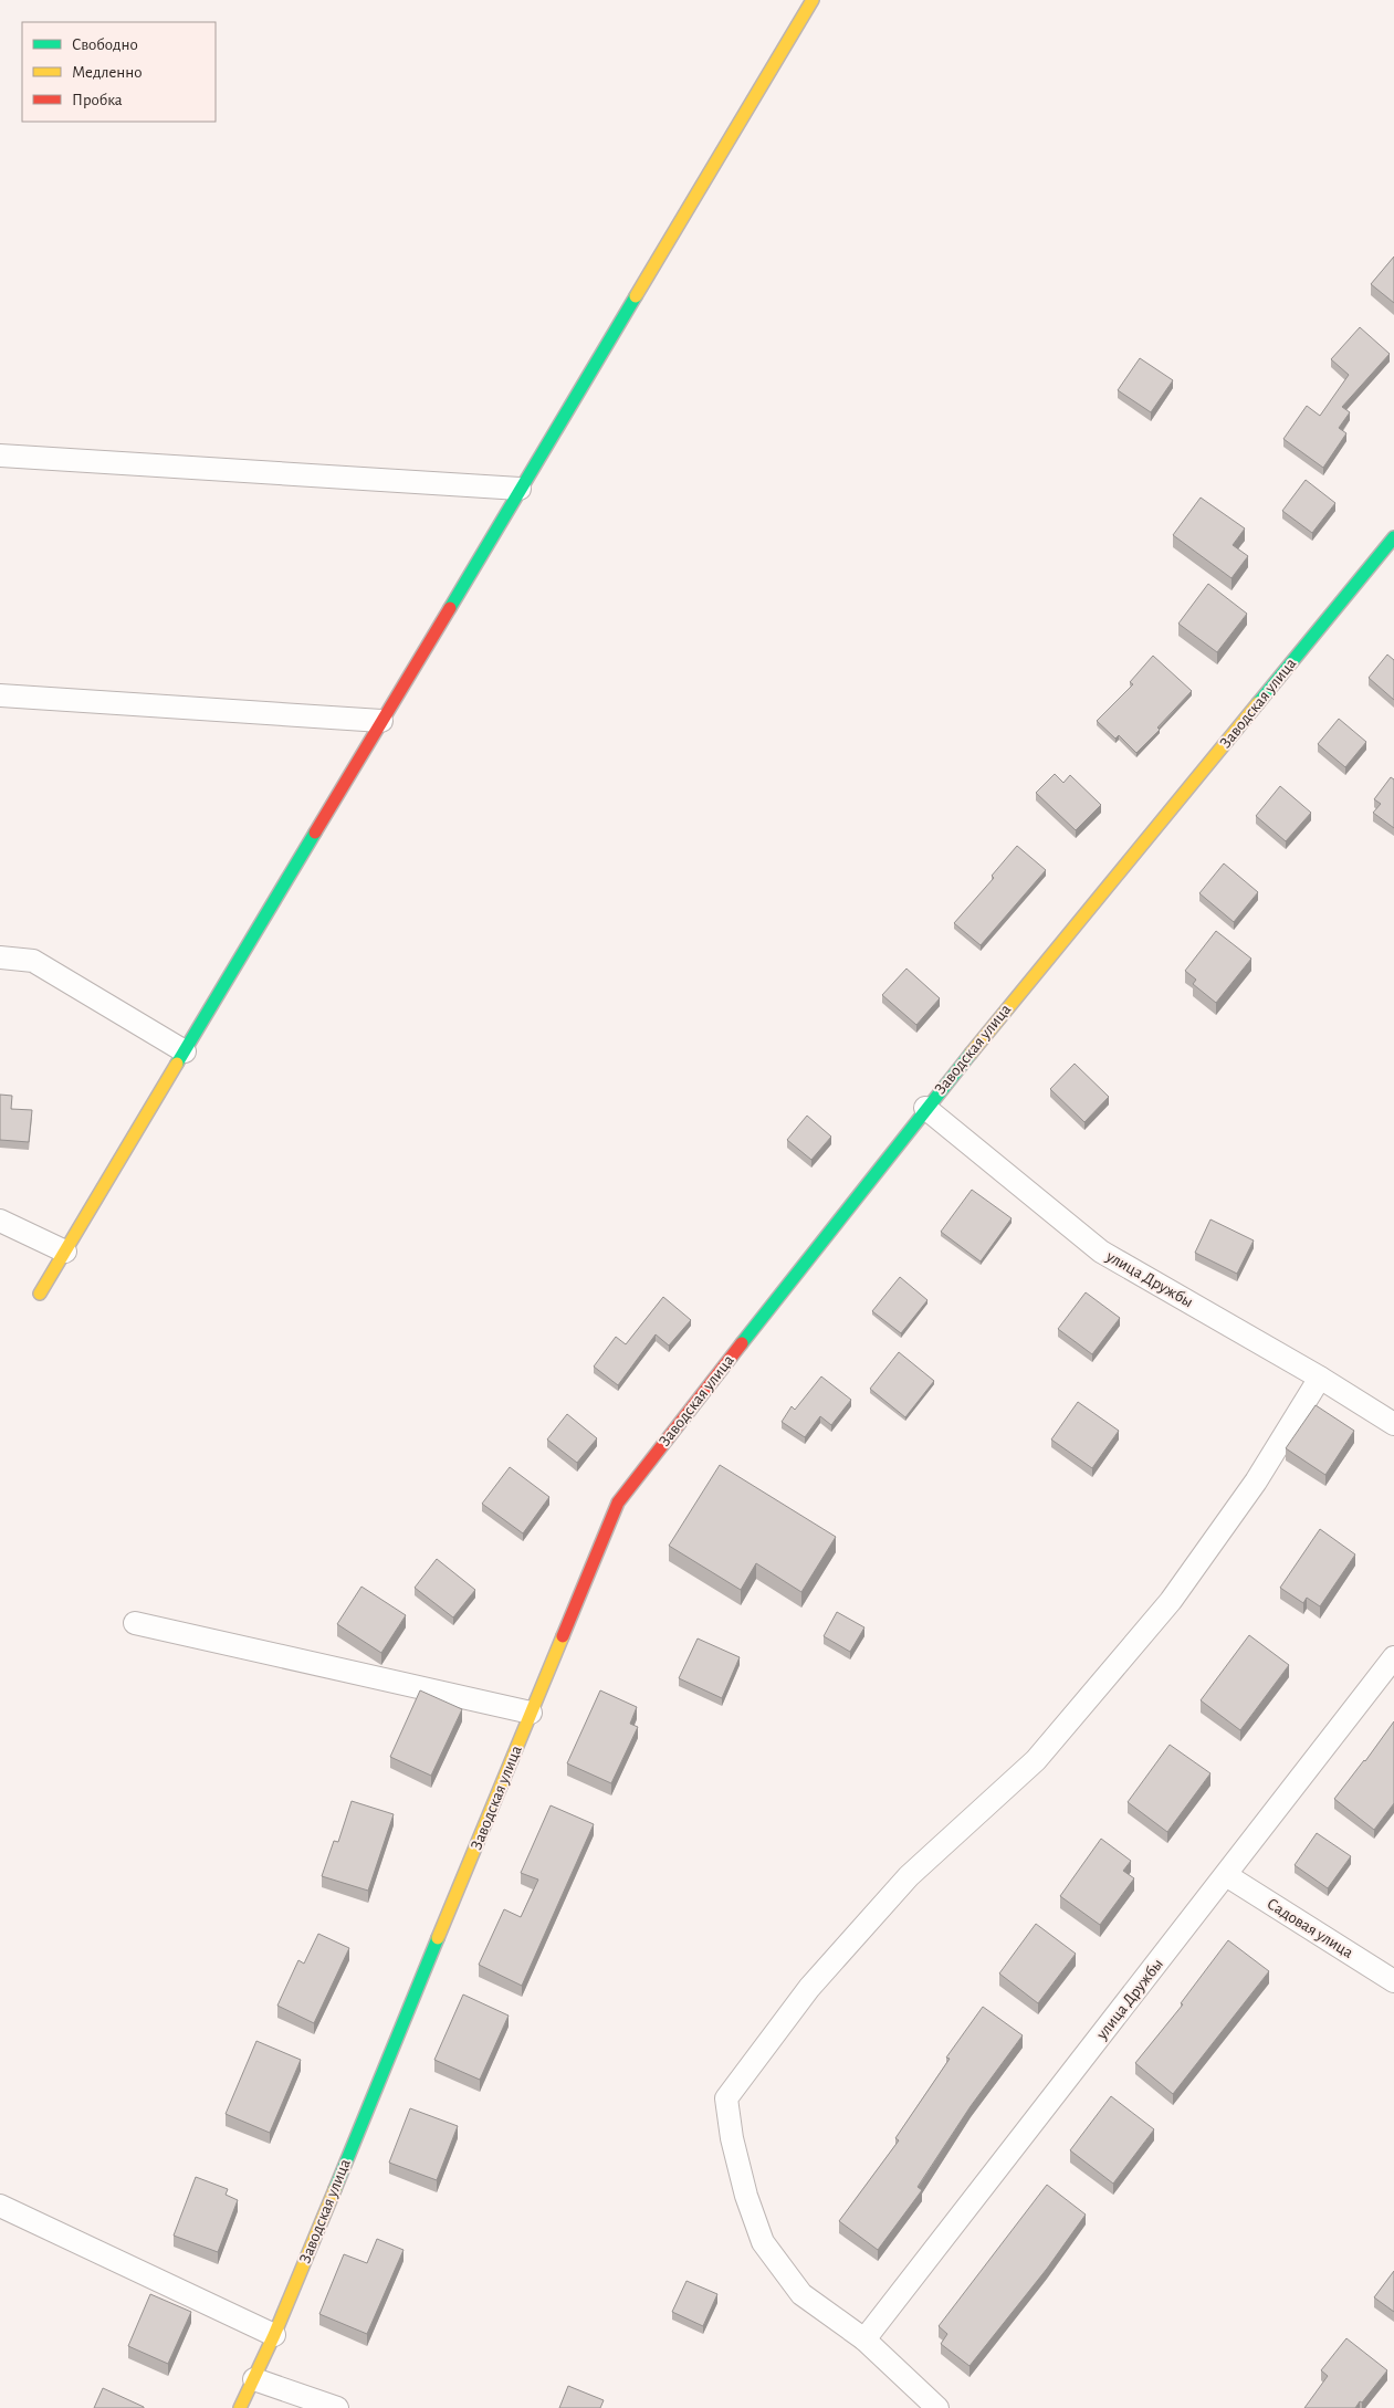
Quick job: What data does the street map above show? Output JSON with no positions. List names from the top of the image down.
{
  "streets": {
    "street": ["Заводская улица", "улица Дружбы", "Садовая улица"]
  },
  "crossings": [
    ["Заводская улица", "улица Дружбы"],
    ["улица Дружбы", "Садовая улица"]
  ],
  "legend": ["Свободно", "Медленно", "Пробка"]
}
